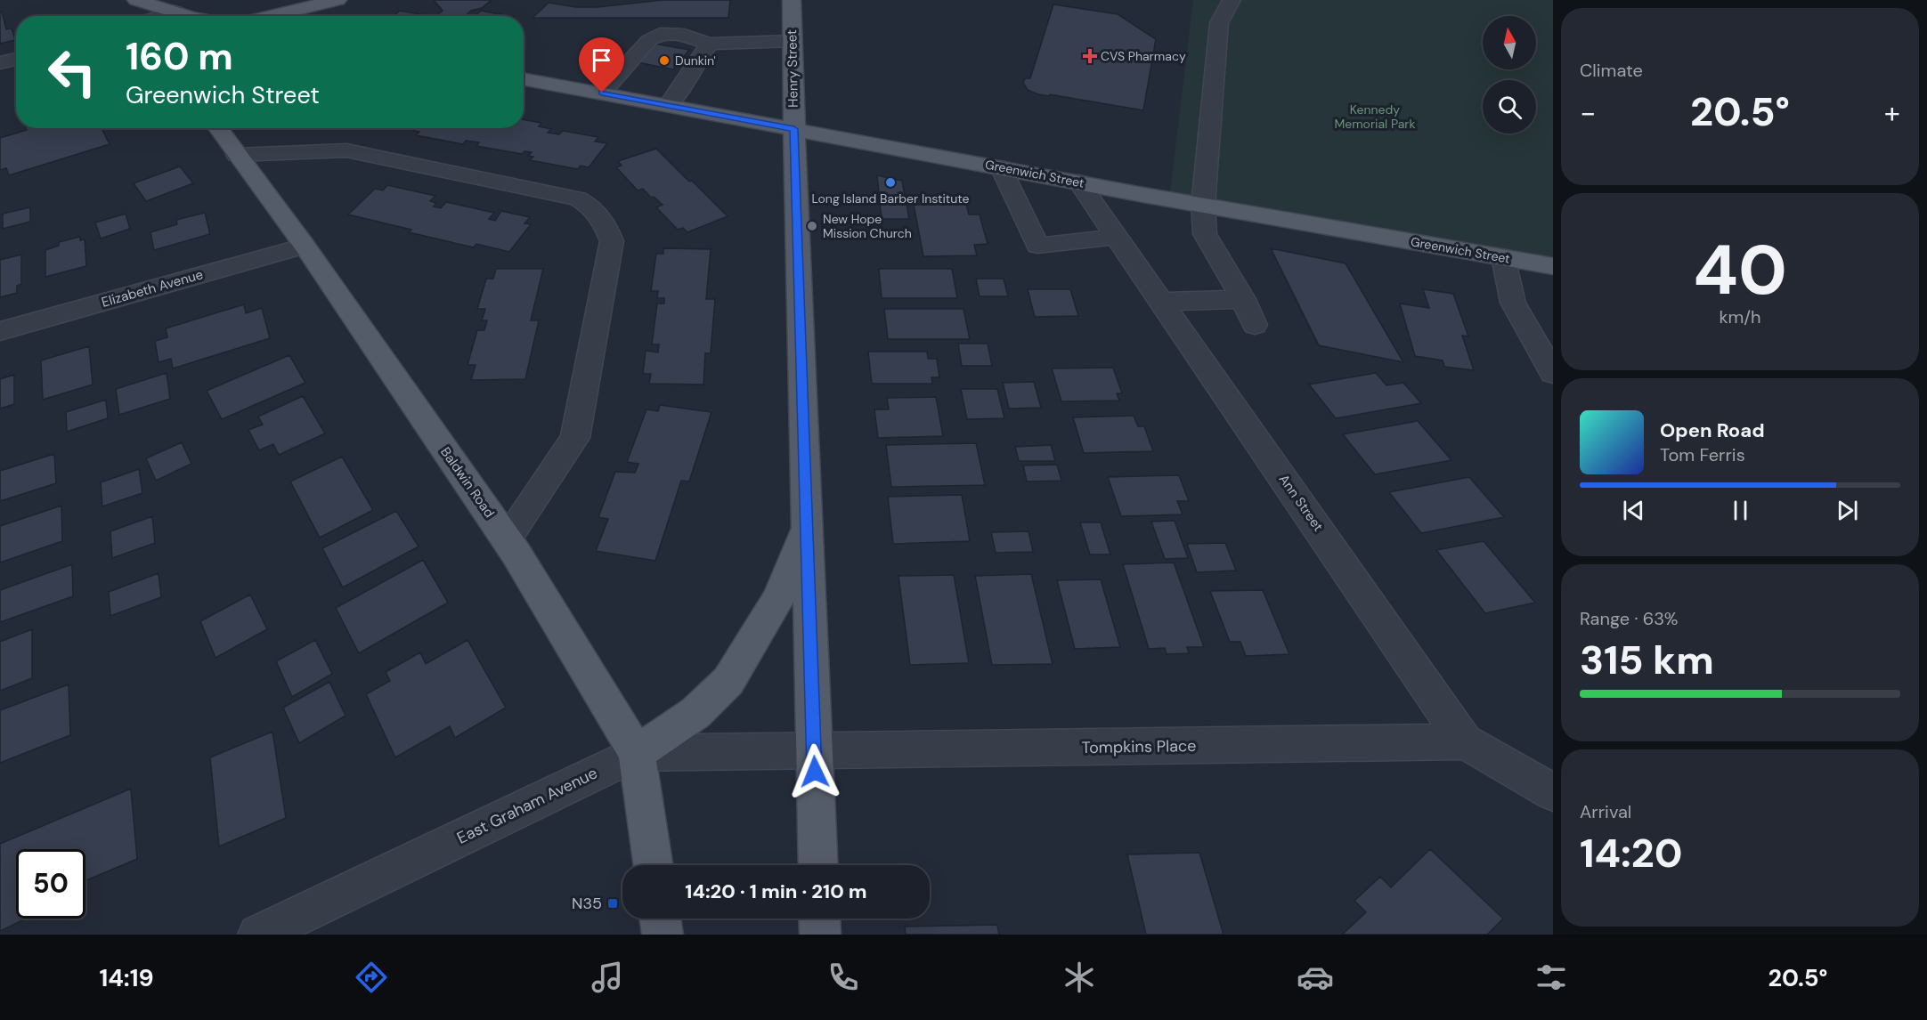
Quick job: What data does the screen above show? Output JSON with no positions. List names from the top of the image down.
{
  "streets": {
    "main road": ["Henry Street", "Greenwich Street", "Baldwin Road"],
    "street": [
      "Elizabeth Avenue",
      "Ann Street",
      "Tompkins Place",
      "East Graham Avenue"
    ]
  },
  "crossings": [
    ["Henry Street", "Greenwich Street"],
    ["Henry Street", "Tompkins Place"],
    ["Henry Street", "East Graham Avenue"],
    ["Greenwich Street", "Ann Street"],
    ["Elizabeth Avenue", "Baldwin Road"],
    ["Baldwin Road", "East Graham Avenue"],
    ["Ann Street", "Tompkins Place"],
    ["Tompkins Place", "East Graham Avenue"]
  ],
  "parks": ["Kennedy Memorial Park"],
  "places": {
    "health": ["CVS Pharmacy"],
    "other": ["Dunkin'", "Long Island Barber Institute", "New Hope Mission Church"],
    "transit": ["N35"]
  },
  "north": "top",
  "page": {
    "tile": [
      "Climate",
      ["40", "km/h"],
      ["Range · 63%", "315 km"],
      ["Arrival", "14:20"]
    ],
    "turn": ["160 m", "Greenwich Street"],
    "heat": ["−", "20.5°", "+"],
    "song": ["Open Road", "Tom Ferris"],
    "limit": "50",
    "trip": "14:20 · 1 min · 210 m",
    "tabs": ["14:19", "20.5°"]
  }
}
